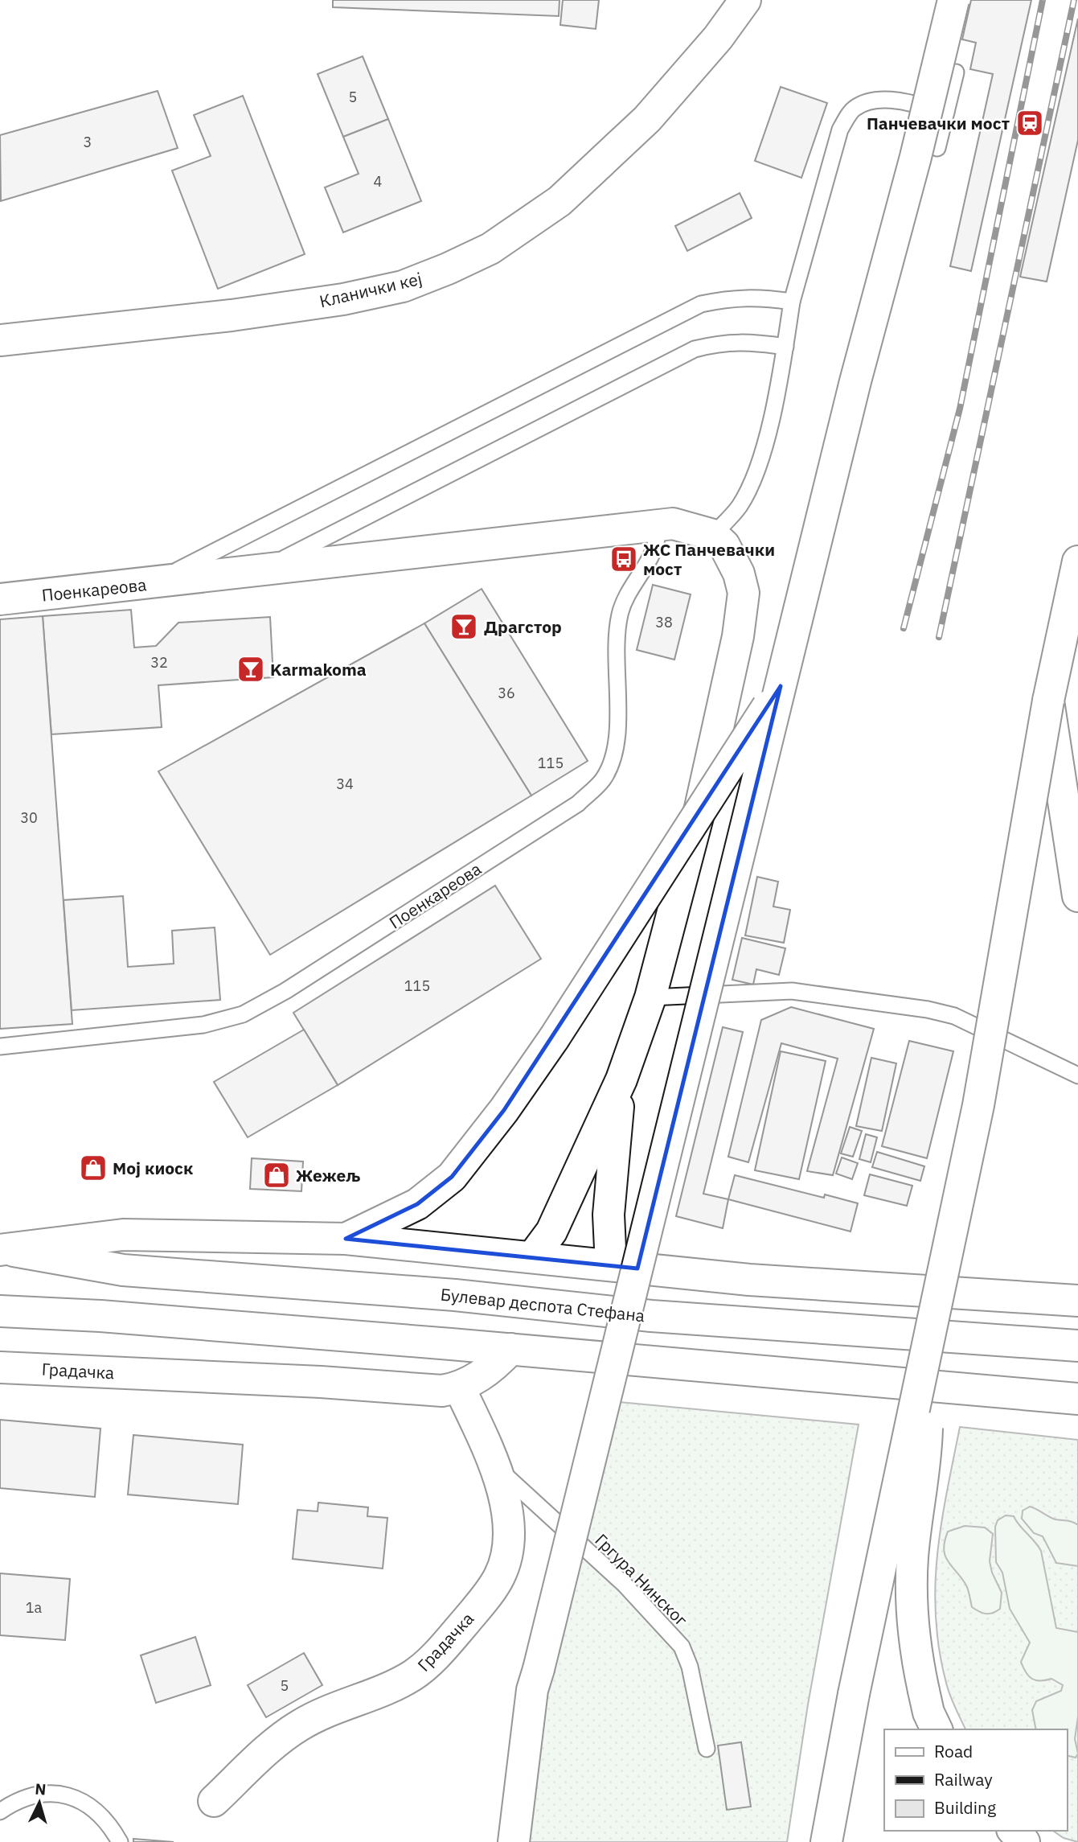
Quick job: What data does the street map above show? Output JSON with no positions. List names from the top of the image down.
{
  "streets": {
    "main road": [
      "Кланички кеј",
      "Поенкареова",
      "Булевар деспота Стефана",
      "Градачка"
    ],
    "lane": ["Гргура Нинског"]
  },
  "crossings": [
    ["Градачка", "Гргура Нинског"]
  ],
  "places": {
    "station": ["Панчевачки мост"],
    "bus stop": ["ЖС Панчевачки мост"],
    "bar": ["Драгстор", "Karmakoma"],
    "shop": ["Мој киоск", "Жежељ"]
  },
  "house_numbers": [
    "5",
    "3",
    "4",
    "38",
    "32",
    "36",
    "115",
    "34",
    "30",
    "115",
    "1a",
    "5"
  ],
  "legend": ["Road", "Railway", "Building"],
  "north": "top"
}
